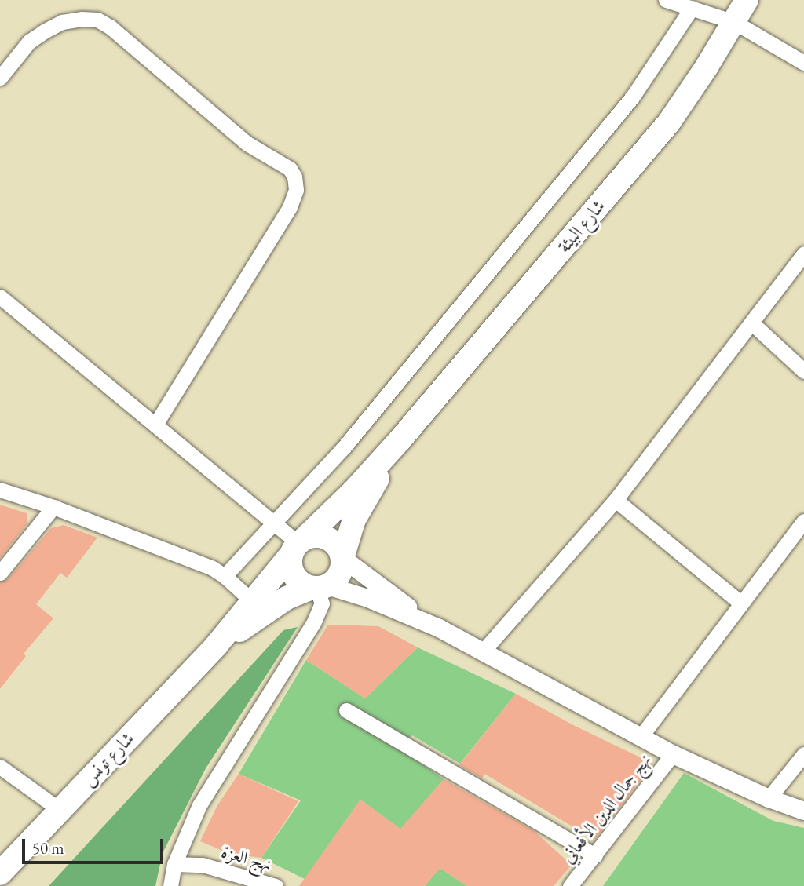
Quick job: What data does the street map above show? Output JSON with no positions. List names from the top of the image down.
{
  "streets": {
    "main road": ["شارع البيئة", "شارع تونس"],
    "street": ["نهج جمال الدين الأفعاني", "نهج العزة"]
  },
  "crossings": [
    ["شارع البيئة", "شارع تونس"]
  ],
  "scale_bar": "50 m"
}
